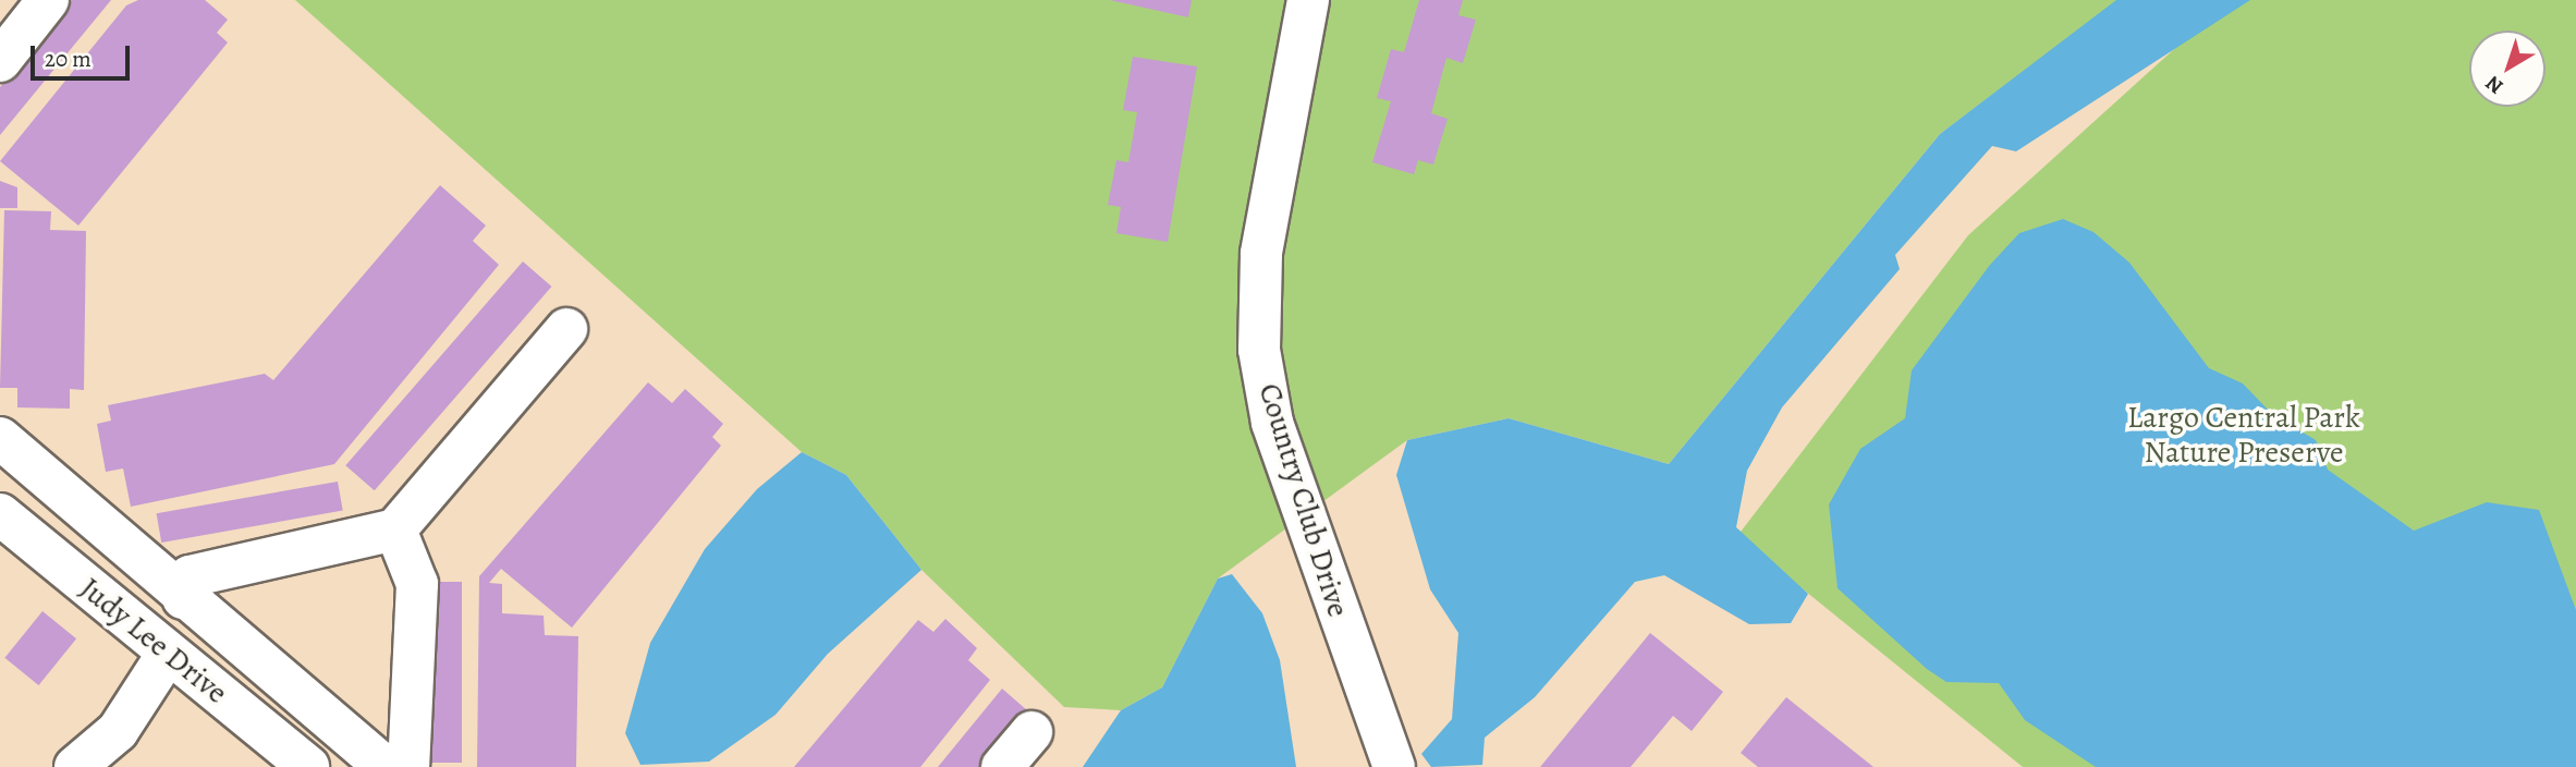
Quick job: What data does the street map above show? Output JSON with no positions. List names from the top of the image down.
{
  "streets": {
    "street": ["Country Club Drive", "Judy Lee Drive"]
  },
  "parks": ["Largo Central Park Nature Preserve"],
  "scale_bar": "20 m",
  "north": "bottom left"
}
